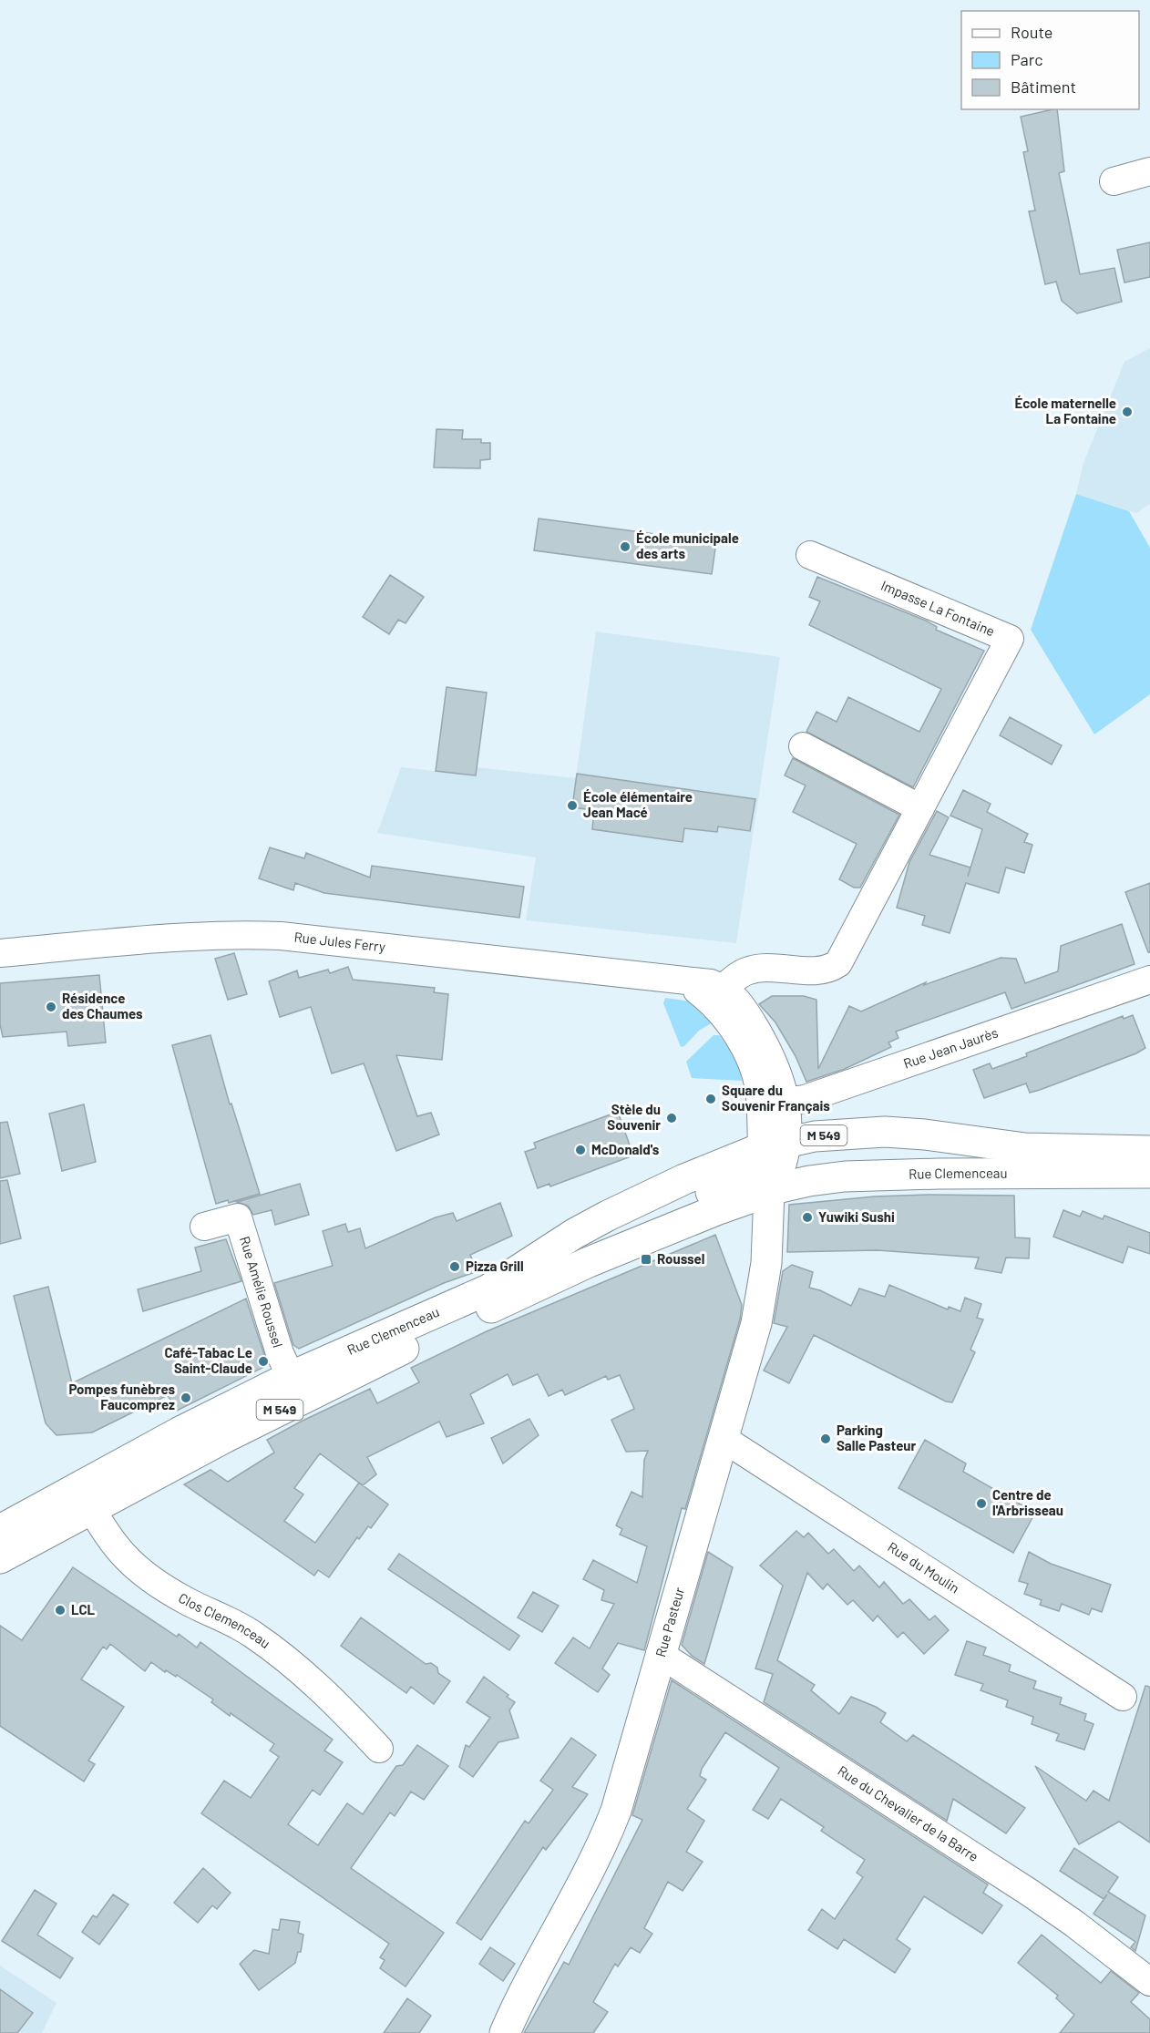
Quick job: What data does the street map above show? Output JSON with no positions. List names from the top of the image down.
{
  "streets": {
    "main road": ["M 549", "Rue Clemenceau", "Rue Pasteur"],
    "street": [
      "Impasse La Fontaine",
      "Rue Jules Ferry",
      "Rue Jean Jaurès",
      "Rue Amélie Roussel",
      "Rue du Moulin",
      "Clos Clemenceau",
      "Rue du Chevalier de la Barre"
    ]
  },
  "crossings": [
    ["Impasse La Fontaine", "Rue Jules Ferry"],
    ["Rue Jules Ferry", "Rue Jean Jaurès"],
    ["Rue Jules Ferry", "Rue Clemenceau"],
    ["Rue Jules Ferry", "Rue Pasteur"],
    ["Rue Clemenceau", "Rue Amélie Roussel"],
    ["Rue Clemenceau", "Clos Clemenceau"],
    ["Rue Clemenceau", "Rue Pasteur"],
    ["Rue du Moulin", "Rue Pasteur"],
    ["Rue Pasteur", "Rue du Chevalier de la Barre"]
  ],
  "places": {
    "other": [
      "École maternelle La Fontaine",
      "École municipale des arts",
      "École élémentaire Jean Macé",
      "Résidence des Chaumes",
      "Square du Souvenir Français",
      "Stèle du Souvenir",
      "McDonald's",
      "Yuwiki Sushi",
      "Pizza Grill",
      "Café-Tabac Le Saint-Claude",
      "Pompes funèbres Faucomprez",
      "Parking Salle Pasteur",
      "Centre de l'Arbrisseau",
      "LCL"
    ],
    "transit": ["Roussel"]
  },
  "legend": ["Route", "Parc", "Bâtiment"]
}
